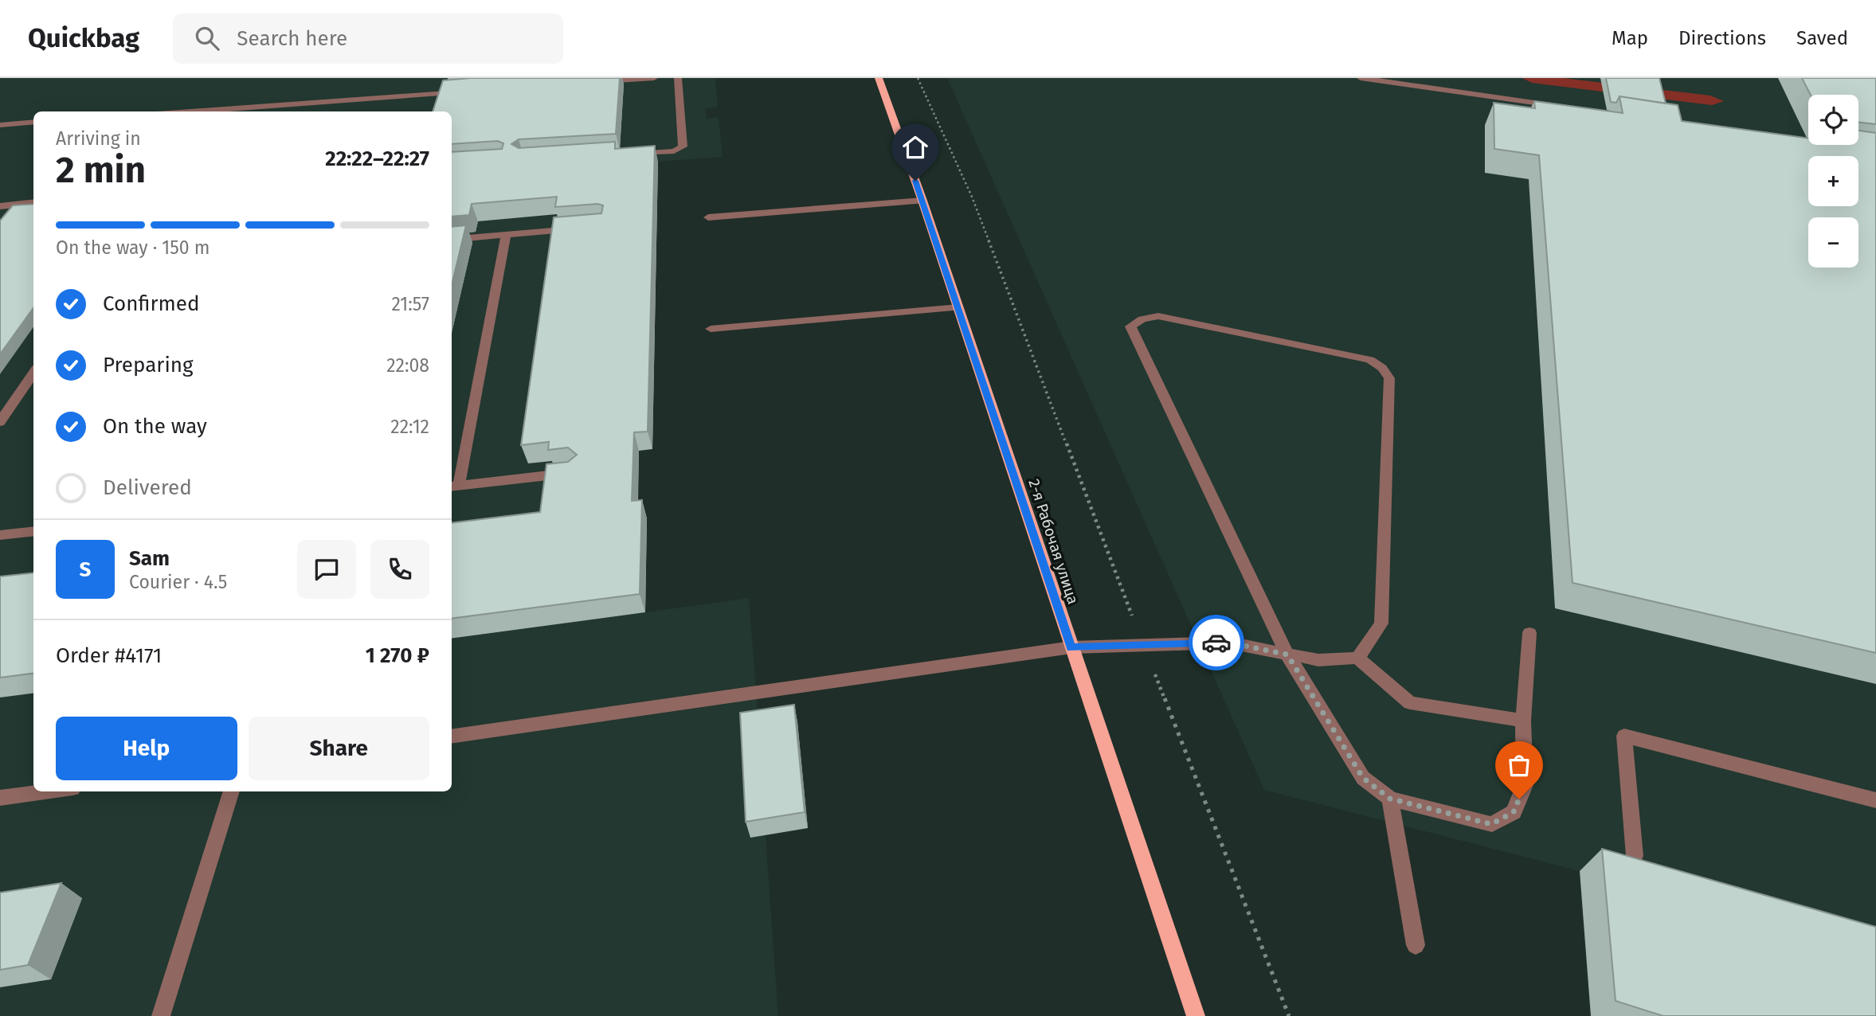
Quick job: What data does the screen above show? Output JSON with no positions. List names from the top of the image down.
{
  "streets": {
    "main road": ["2-я Рабочая улица"]
  },
  "page": {
    "header": "Quickbag",
    "search": "Search here",
    "nav": ["Map", "Directions", "Saved"],
    "map_buttons": ["+", "−"],
    "heading": ["2 min", "Arriving in", "22:22–22:27"],
    "panel": [
      "Sam",
      "Courier · 4.5",
      "Order #4171",
      "1 270 ₽"
    ],
    "bar": "On the way · 150 m",
    "list": [
      ["Confirmed", "21:57"],
      ["Preparing", "22:08"],
      ["On the way", "22:12"],
      "Delivered"
    ],
    "round": "S",
    "buttons": ["Help", "Share"]
  }
}
